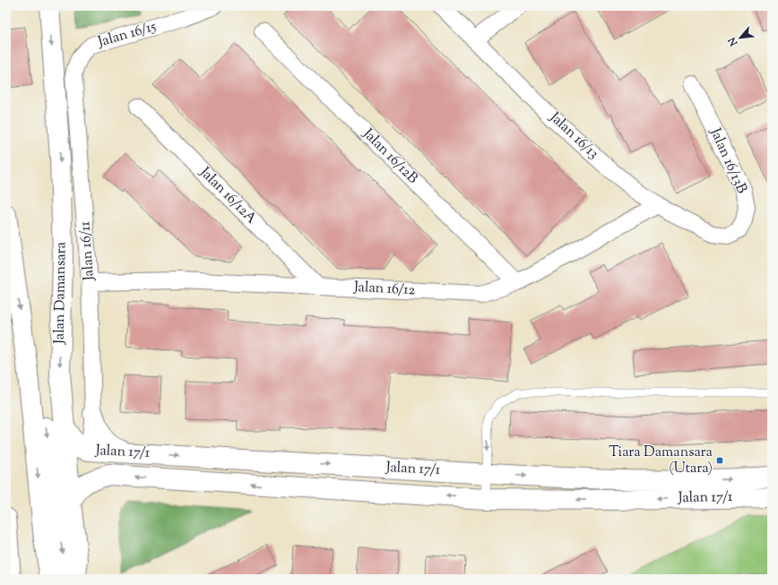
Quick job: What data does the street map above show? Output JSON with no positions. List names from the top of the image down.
{
  "streets": {
    "main road": ["Jalan Damansara", "Jalan 17/1"],
    "street": [
      "Jalan 16/15",
      "Jalan 16/13",
      "Jalan 16/12B",
      "Jalan 16/13B",
      "Jalan 16/12A",
      "Jalan 16/11",
      "Jalan 16/12"
    ]
  },
  "crossings": [
    ["Jalan 16/15", "Jalan 16/11"],
    ["Jalan 16/13", "Jalan 16/13B"],
    ["Jalan 16/13", "Jalan 16/12"],
    ["Jalan 16/12B", "Jalan 16/12"],
    ["Jalan 16/12A", "Jalan 16/12"],
    ["Jalan 16/11", "Jalan 16/12"],
    ["Jalan 16/11", "Jalan 17/1"],
    ["Jalan Damansara", "Jalan 17/1"]
  ],
  "places": {
    "transit": ["Tiara Damansara (Utara)"]
  },
  "north": "bottom left"
}
